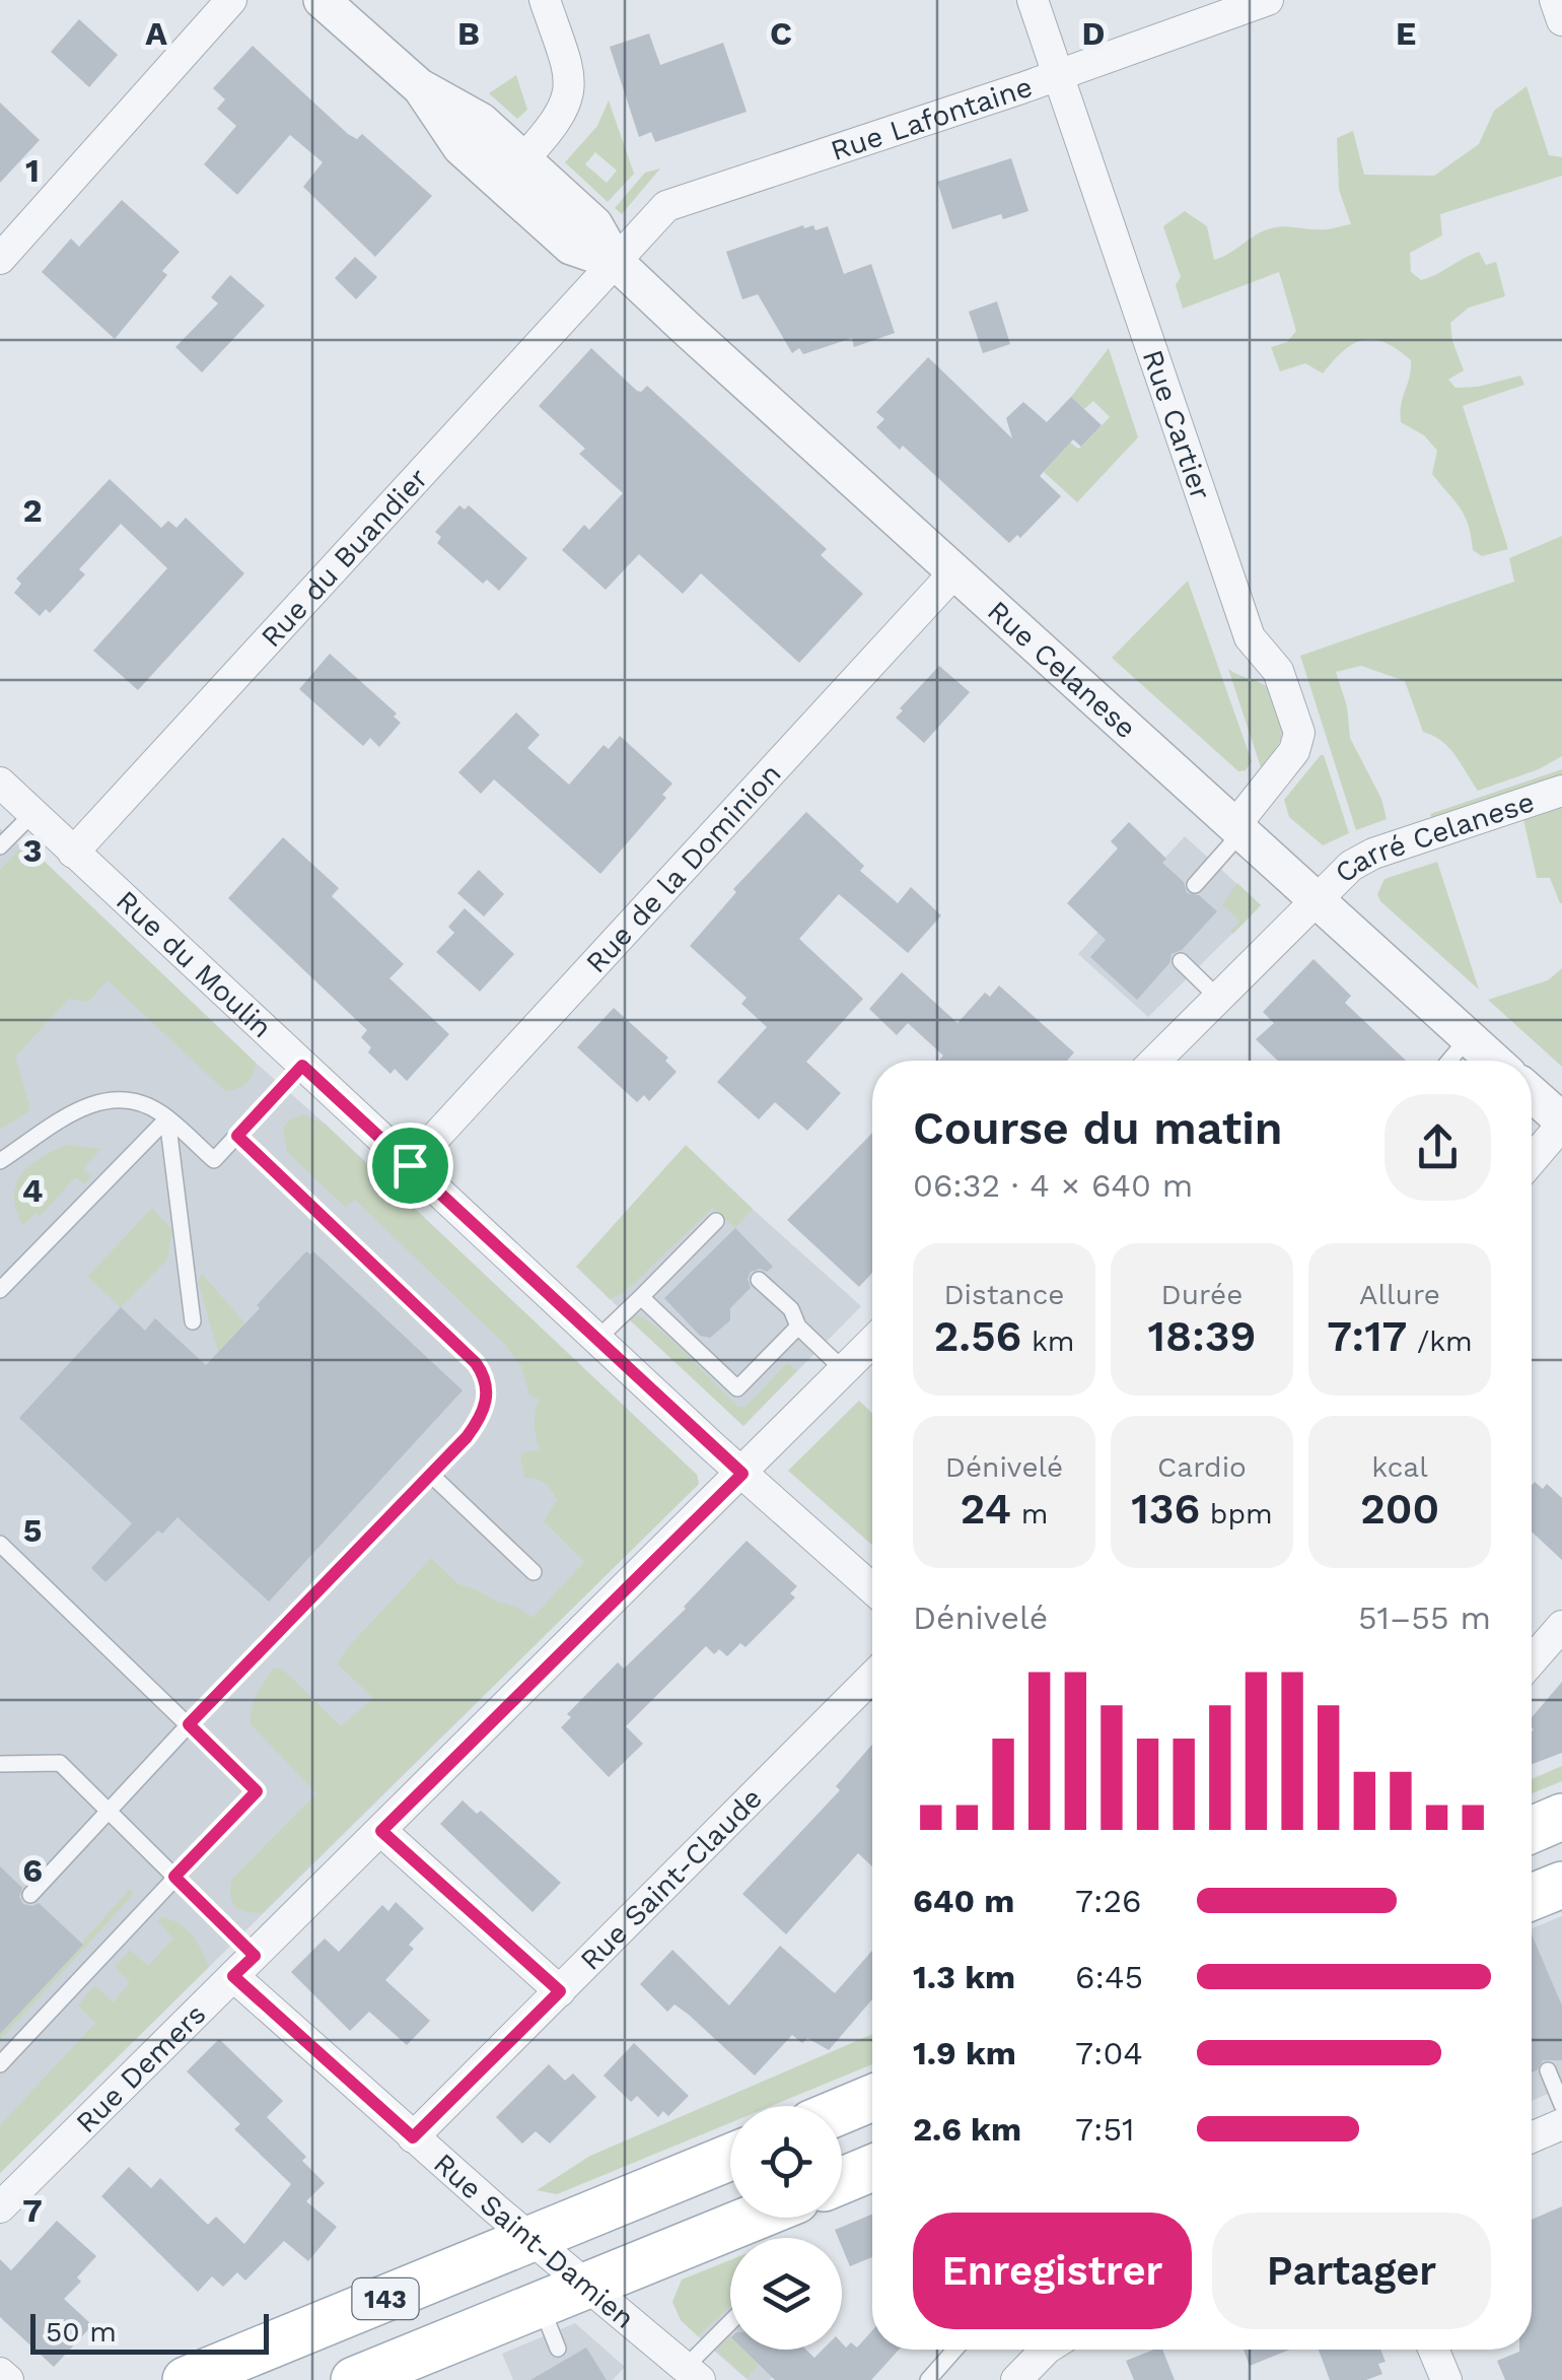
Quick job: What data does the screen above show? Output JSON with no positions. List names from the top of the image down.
{
  "streets": {
    "main road": ["143"],
    "street": [
      "Rue Lafontaine",
      "Rue Cartier",
      "Rue du Buandier",
      "Rue Celanese",
      "Carré Celanese",
      "Rue de la Dominion",
      "Rue du Moulin",
      "Rue Saint-Claude",
      "Rue Demers",
      "Rue Saint-Damien"
    ]
  },
  "crossings": [
    ["Rue Lafontaine", "Rue Cartier"],
    ["Rue Lafontaine", "Rue du Buandier"],
    ["Rue Lafontaine", "Rue Celanese"],
    ["Rue Cartier", "Rue Celanese"],
    ["Rue du Buandier", "Rue Celanese"],
    ["Rue du Buandier", "Rue du Moulin"],
    ["Rue Celanese", "Carré Celanese"],
    ["Rue Celanese", "Rue de la Dominion"],
    ["Rue de la Dominion", "Rue du Moulin"],
    ["Rue du Moulin", "Rue Demers"],
    ["Rue Saint-Claude", "Rue Saint-Damien"],
    ["Rue Demers", "Rue Saint-Damien"],
    ["Rue Saint-Damien", "143"]
  ],
  "scale_bar": "50 m",
  "page": {
    "heading": ["Course du matin", "06:32 · 4 × 640 m"],
    "stats": [
      ["Distance", "2.56 km"],
      ["Durée", "18:39"],
      ["Allure", "7:17 /km"],
      ["Dénivelé", "24 m"],
      ["Cardio", "136 bpm"],
      ["kcal", "200"]
    ],
    "chart": ["Dénivelé", "51–55 m"],
    "list": [
      {
        "name": "640 m",
        "note": "7:26"
      },
      {
        "name": "1.3 km",
        "note": "6:45"
      },
      {
        "name": "1.9 km",
        "note": "7:04"
      },
      {
        "name": "2.6 km",
        "note": "7:51"
      }
    ],
    "buttons": ["Enregistrer", "Partager"],
    "scale": "50 m"
  },
  "grid": {
    "columns": [
      "A",
      "B",
      "C",
      "D",
      "E"
    ],
    "rows": [
      "1",
      "2",
      "3",
      "4",
      "5",
      "6",
      "7"
    ]
  }
}
